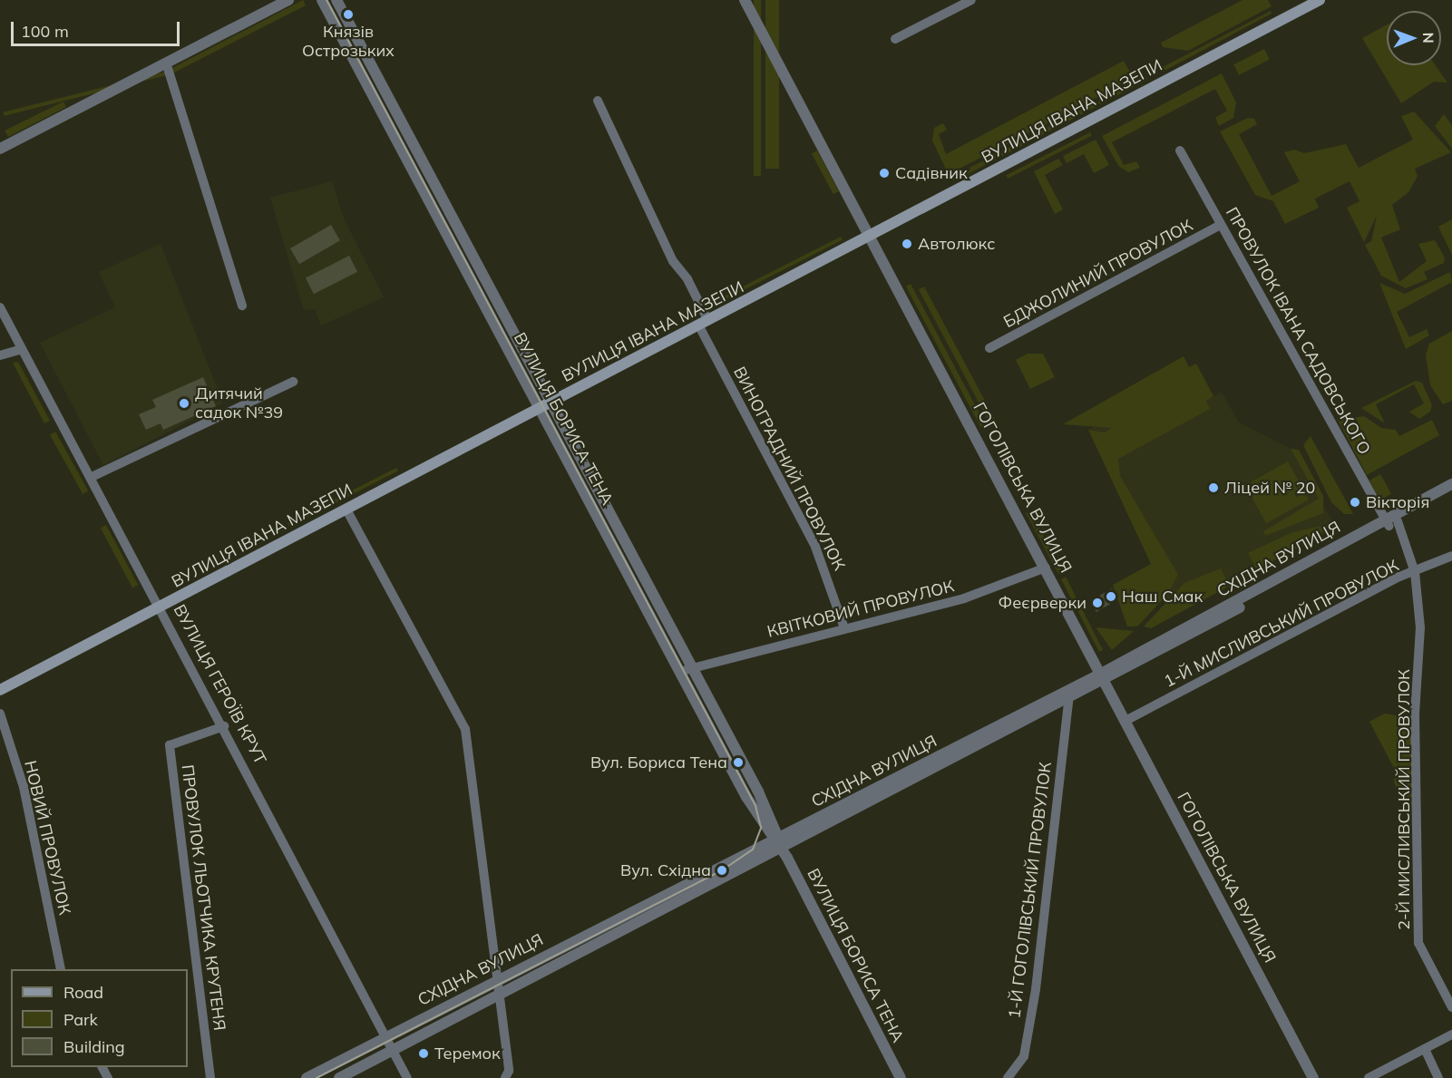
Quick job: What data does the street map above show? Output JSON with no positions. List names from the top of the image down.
{
  "streets": {
    "main road": ["ВУЛИЦЯ ІВАНА МАЗЕПИ"],
    "street": [
      "БДЖОЛИНИЙ ПРОВУЛОК",
      "ПРОВУЛОК ІВАНА САДОВСЬКОГО",
      "ВУЛИЦЯ БОРИСА ТЕНА",
      "ВИНОГРАДНИЙ ПРОВУЛОК",
      "ГОГОЛІВСЬКА ВУЛИЦЯ",
      "СХІДНА ВУЛИЦЯ",
      "КВІТКОВИЙ ПРОВУЛОК",
      "1-Й МИСЛИВСЬКИЙ ПРОВУЛОК",
      "ВУЛИЦЯ ГЕРОЇВ КРУТ",
      "2-Й МИСЛИВСЬКИЙ ПРОВУЛОК",
      "НОВИЙ ПРОВУЛОК",
      "1-Й ГОГОЛІВСЬКИЙ ПРОВУЛОК",
      "ПРОВУЛОК ЛЬОТЧИКА КРУТЕНЯ"
    ]
  },
  "crossings": [
    ["ВУЛИЦЯ ІВАНА МАЗЕПИ", "ВУЛИЦЯ БОРИСА ТЕНА"],
    ["ВУЛИЦЯ ІВАНА МАЗЕПИ", "ВИНОГРАДНИЙ ПРОВУЛОК"],
    ["ВУЛИЦЯ ІВАНА МАЗЕПИ", "ГОГОЛІВСЬКА ВУЛИЦЯ"],
    ["ВУЛИЦЯ ІВАНА МАЗЕПИ", "ВУЛИЦЯ ГЕРОЇВ КРУТ"],
    ["БДЖОЛИНИЙ ПРОВУЛОК", "ПРОВУЛОК ІВАНА САДОВСЬКОГО"],
    ["ПРОВУЛОК ІВАНА САДОВСЬКОГО", "СХІДНА ВУЛИЦЯ"],
    ["ПРОВУЛОК ІВАНА САДОВСЬКОГО", "2-Й МИСЛИВСЬКИЙ ПРОВУЛОК"],
    ["ВУЛИЦЯ БОРИСА ТЕНА", "СХІДНА ВУЛИЦЯ"],
    ["ВУЛИЦЯ БОРИСА ТЕНА", "КВІТКОВИЙ ПРОВУЛОК"],
    ["ВИНОГРАДНИЙ ПРОВУЛОК", "КВІТКОВИЙ ПРОВУЛОК"],
    ["ГОГОЛІВСЬКА ВУЛИЦЯ", "СХІДНА ВУЛИЦЯ"],
    ["ГОГОЛІВСЬКА ВУЛИЦЯ", "КВІТКОВИЙ ПРОВУЛОК"],
    ["ГОГОЛІВСЬКА ВУЛИЦЯ", "1-Й МИСЛИВСЬКИЙ ПРОВУЛОК"],
    ["СХІДНА ВУЛИЦЯ", "ВУЛИЦЯ ГЕРОЇВ КРУТ"],
    ["СХІДНА ВУЛИЦЯ", "2-Й МИСЛИВСЬКИЙ ПРОВУЛОК"],
    ["СХІДНА ВУЛИЦЯ", "1-Й ГОГОЛІВСЬКИЙ ПРОВУЛОК"],
    ["1-Й МИСЛИВСЬКИЙ ПРОВУЛОК", "2-Й МИСЛИВСЬКИЙ ПРОВУЛОК"],
    ["ВУЛИЦЯ ГЕРОЇВ КРУТ", "ПРОВУЛОК ЛЬОТЧИКА КРУТЕНЯ"]
  ],
  "places": [
    "Князів Острозьких",
    "Садівник",
    "Автолюкс",
    "Дитячий садок №39",
    "Ліцей № 20",
    "Вікторія",
    "Наш Смак",
    "Феєрверки",
    "Вул. Бориса Тена",
    "Вул. Східна",
    "Теремок"
  ],
  "legend": ["Road", "Park", "Building"],
  "scale_bar": "100 m",
  "north": "right"
}
